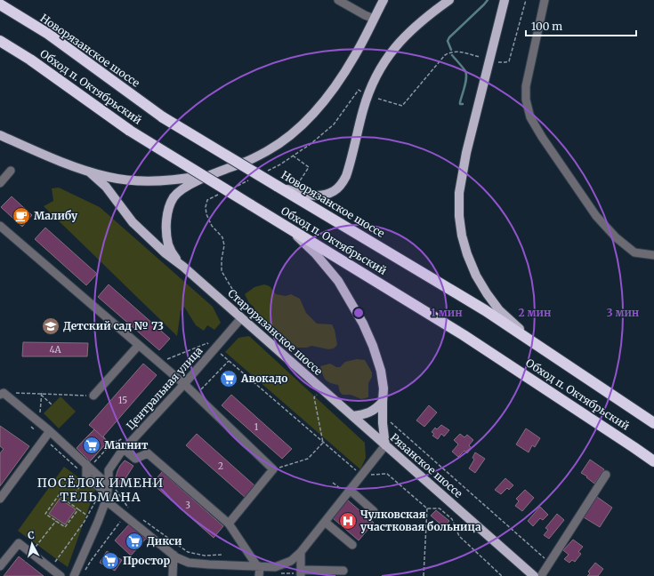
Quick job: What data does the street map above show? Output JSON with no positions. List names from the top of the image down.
{
  "streets": {
    "highway": ["Новорязанское шоссе", "Обход п. Октябрьский"],
    "main road": ["Старорязанское шоссе", "Рязанское шоссе"],
    "street": ["Центральная улица"]
  },
  "crossings": [
    ["Старорязанское шоссе", "Центральная улица"],
    ["Старорязанское шоссе", "Рязанское шоссе"]
  ],
  "districts": ["ПОСЁЛОК ИМЕНИ ТЕЛЬМАНА"],
  "places": {
    "cafe": ["Малибу"],
    "school or university": ["Детский сад № 73"],
    "supermarket": [
      "Авокадо",
      "Магнит",
      "Дикси",
      "Простор"
    ],
    "hospital": ["Чулковская участковая больница"]
  },
  "house_numbers": [
    "4А",
    "15",
    "1",
    "2",
    "3"
  ],
  "scale_bar": "100 m",
  "north": "top",
  "rings": ["1 мин", "2 мин", "3 мин"]
}
